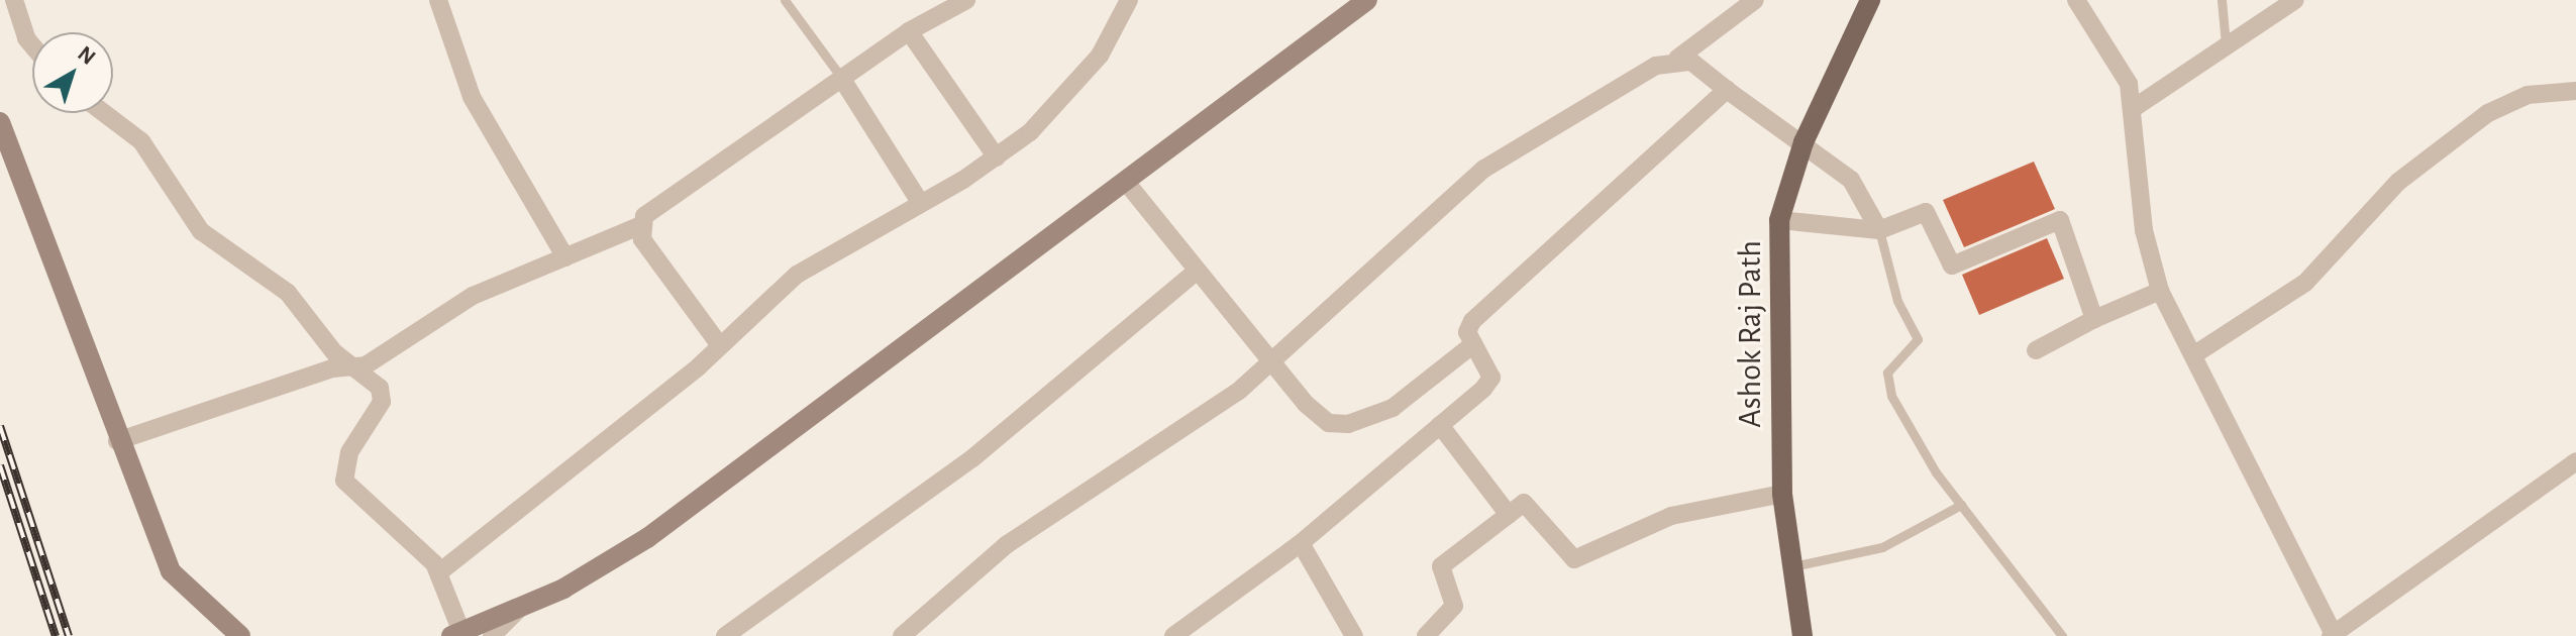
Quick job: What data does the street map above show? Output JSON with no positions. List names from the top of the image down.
{
  "streets": {
    "main road": ["Ashok Raj Path"]
  },
  "north": "top right"
}
